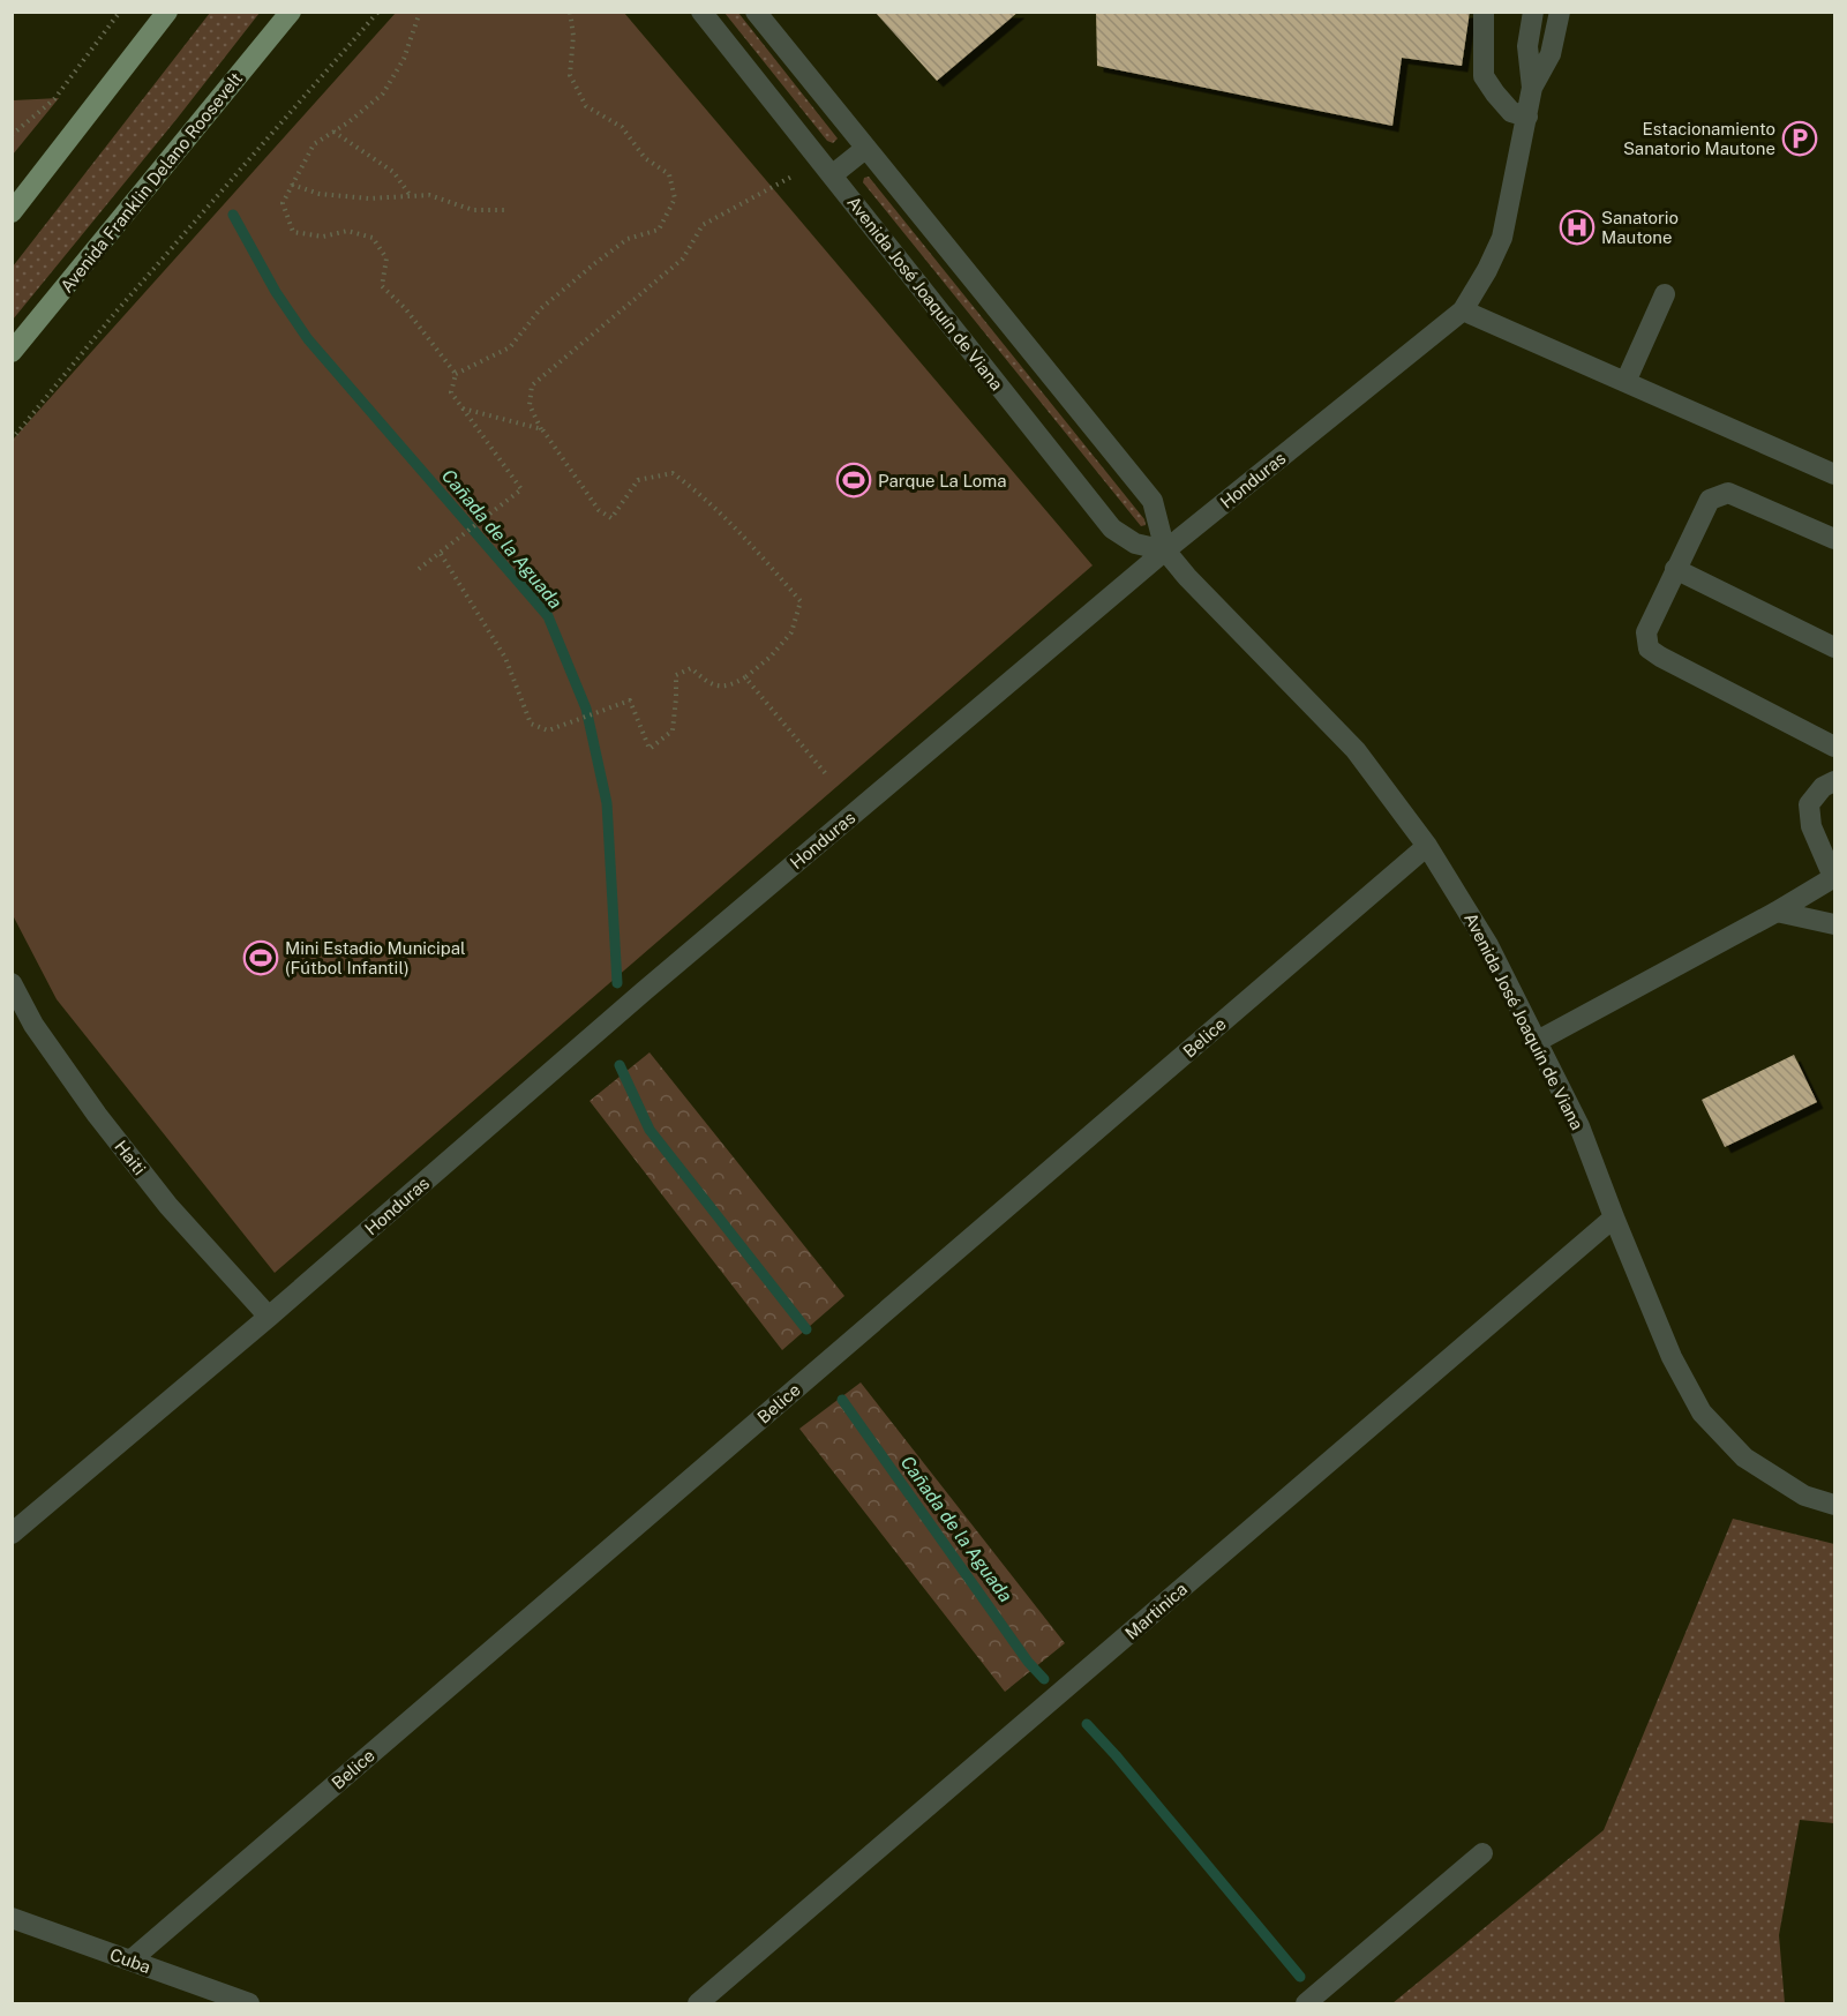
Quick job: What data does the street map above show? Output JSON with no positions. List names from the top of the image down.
{
  "streets": {
    "main road": ["Avenida Franklin Delano Roosevelt"],
    "street": [
      "Avenida José Joaquín de Viana",
      "Honduras",
      "Belice",
      "Haiti",
      "Martinica",
      "Cuba"
    ]
  },
  "crossings": [
    ["Avenida José Joaquín de Viana", "Honduras"],
    ["Avenida José Joaquín de Viana", "Belice"],
    ["Avenida José Joaquín de Viana", "Martinica"],
    ["Honduras", "Haiti"],
    ["Belice", "Cuba"]
  ],
  "water": ["Cañada de la Aguada"],
  "places": {
    "parking": ["Estacionamiento Sanatorio Mautone"],
    "hospital": ["Sanatorio Mautone"],
    "sports": ["Parque La Loma", "Mini Estadio Municipal (Fútbol Infantil)"]
  }
}
